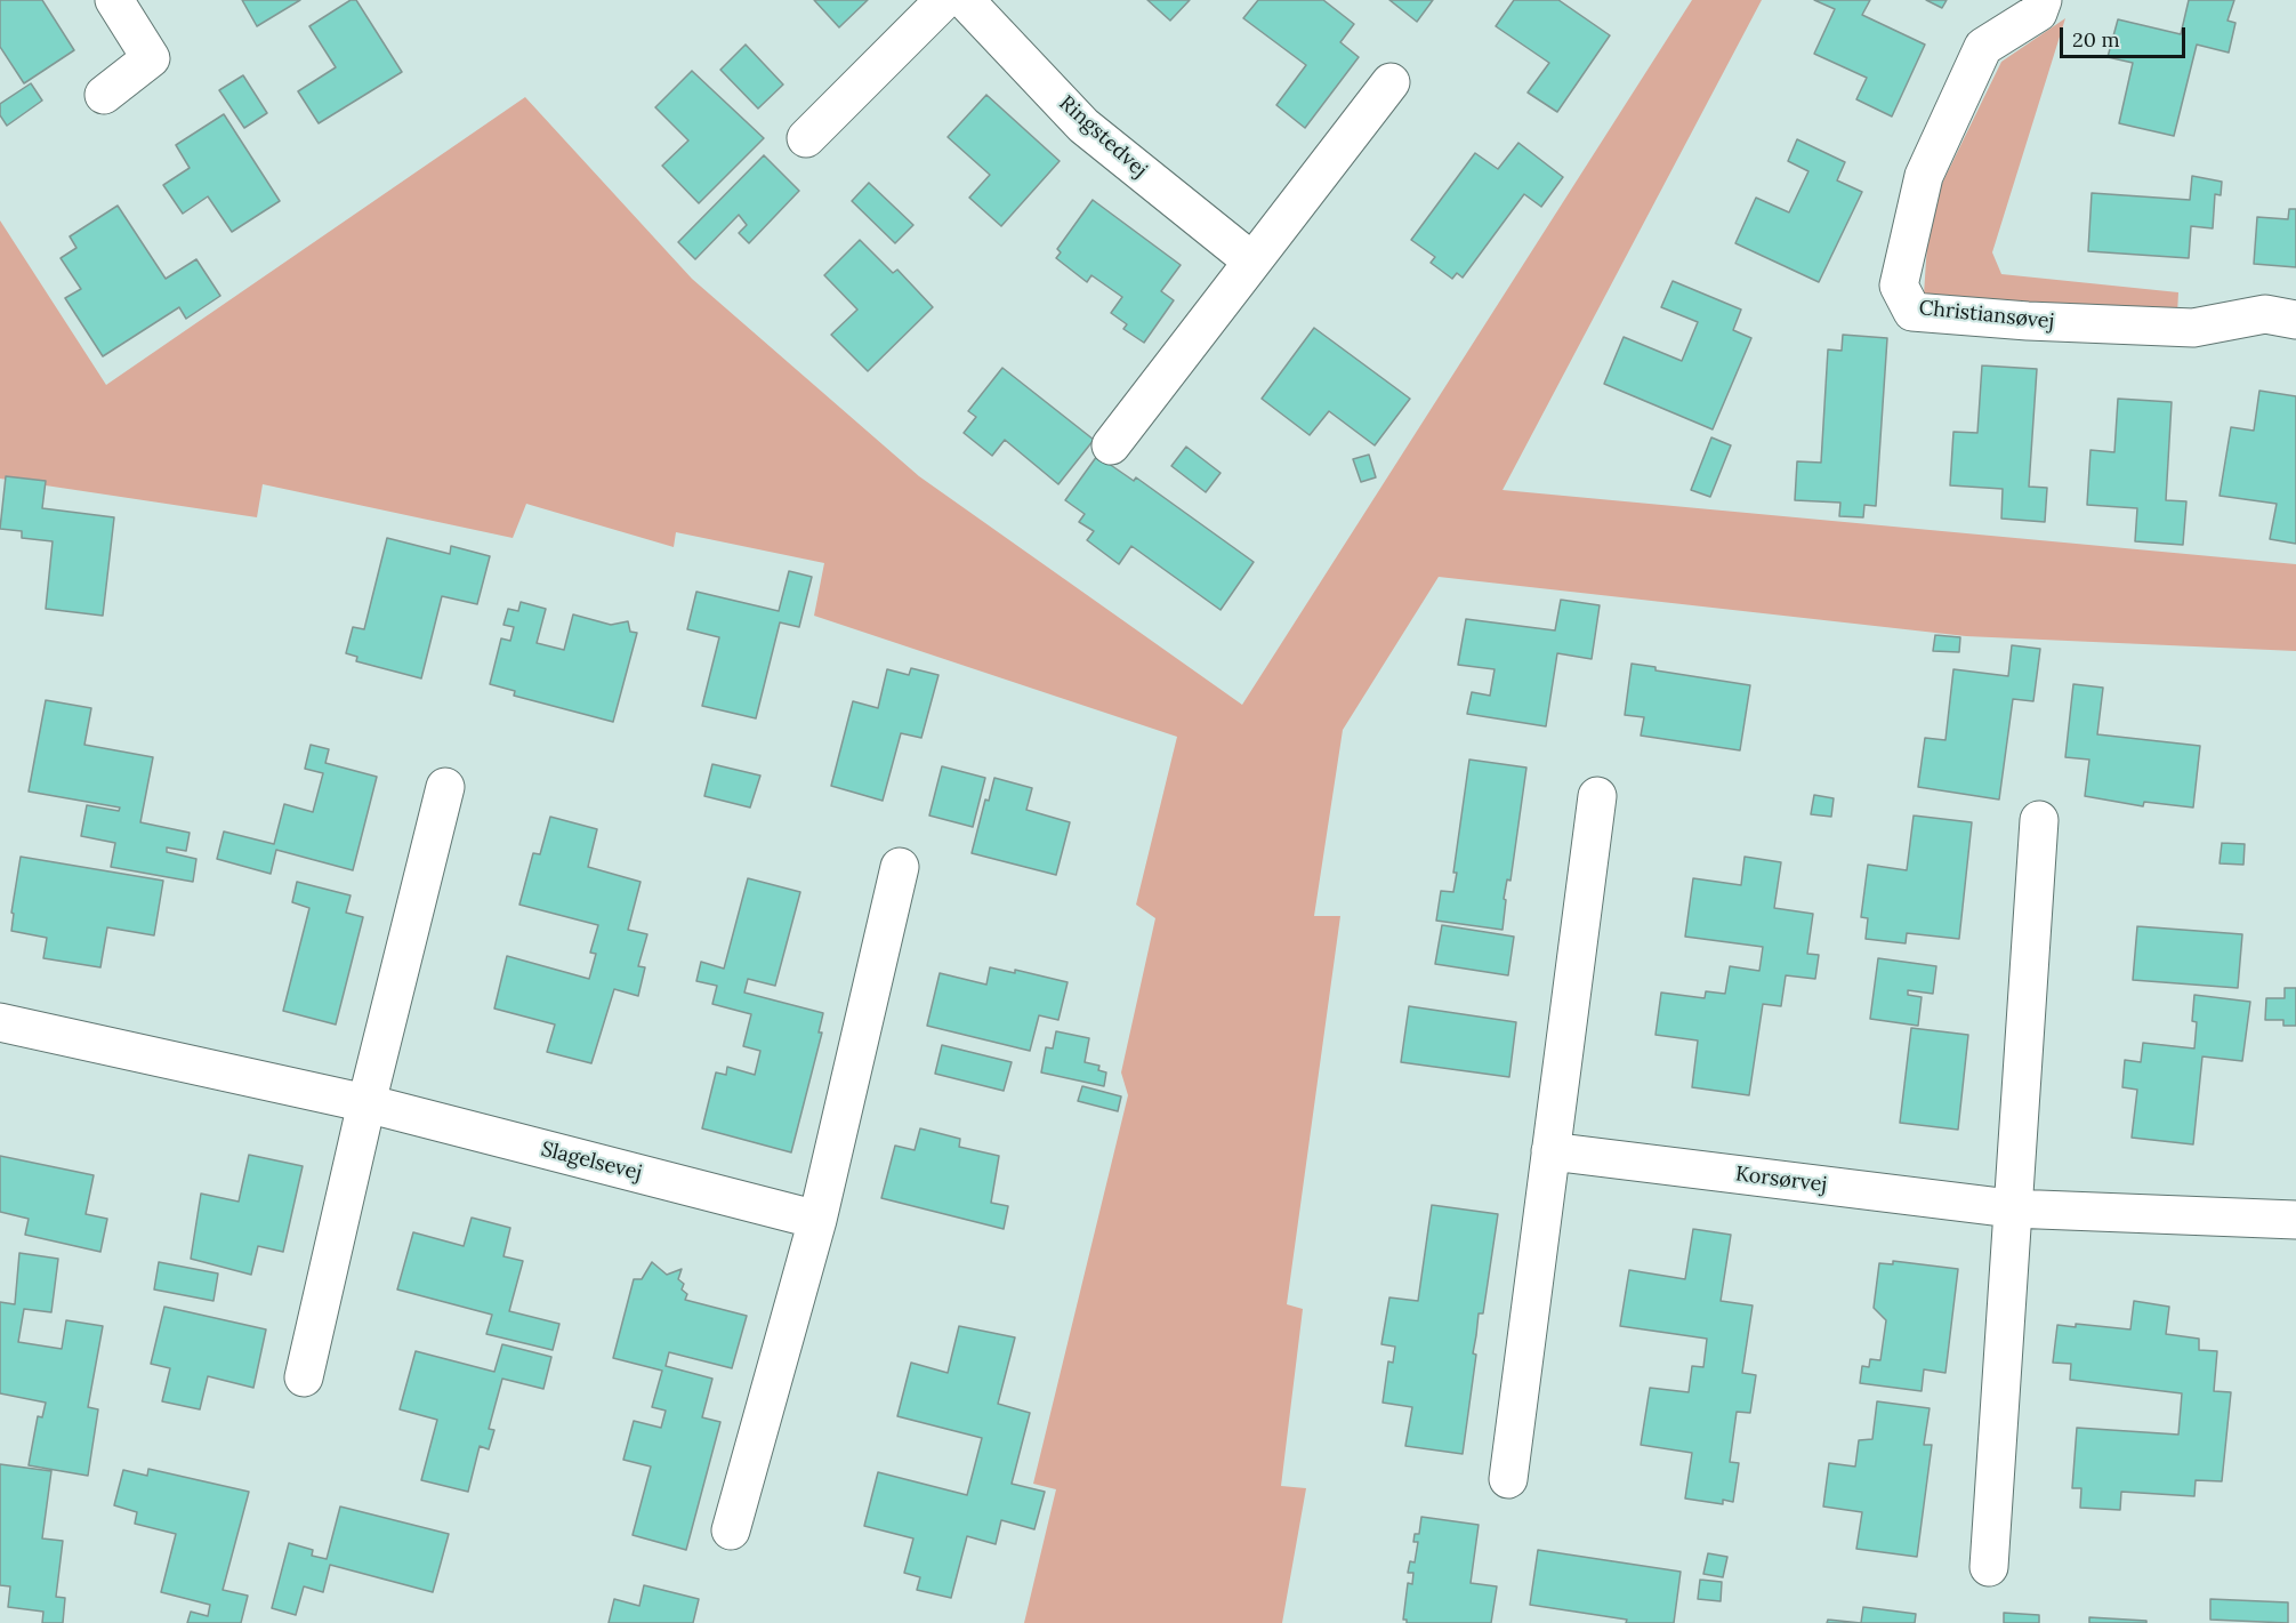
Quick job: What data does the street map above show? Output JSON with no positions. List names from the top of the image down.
{
  "streets": {
    "street": [
      "Ringstedvej",
      "Christiansøvej",
      "Slagelsevej",
      "Korsørvej"
    ]
  },
  "scale_bar": "20 m"
}
